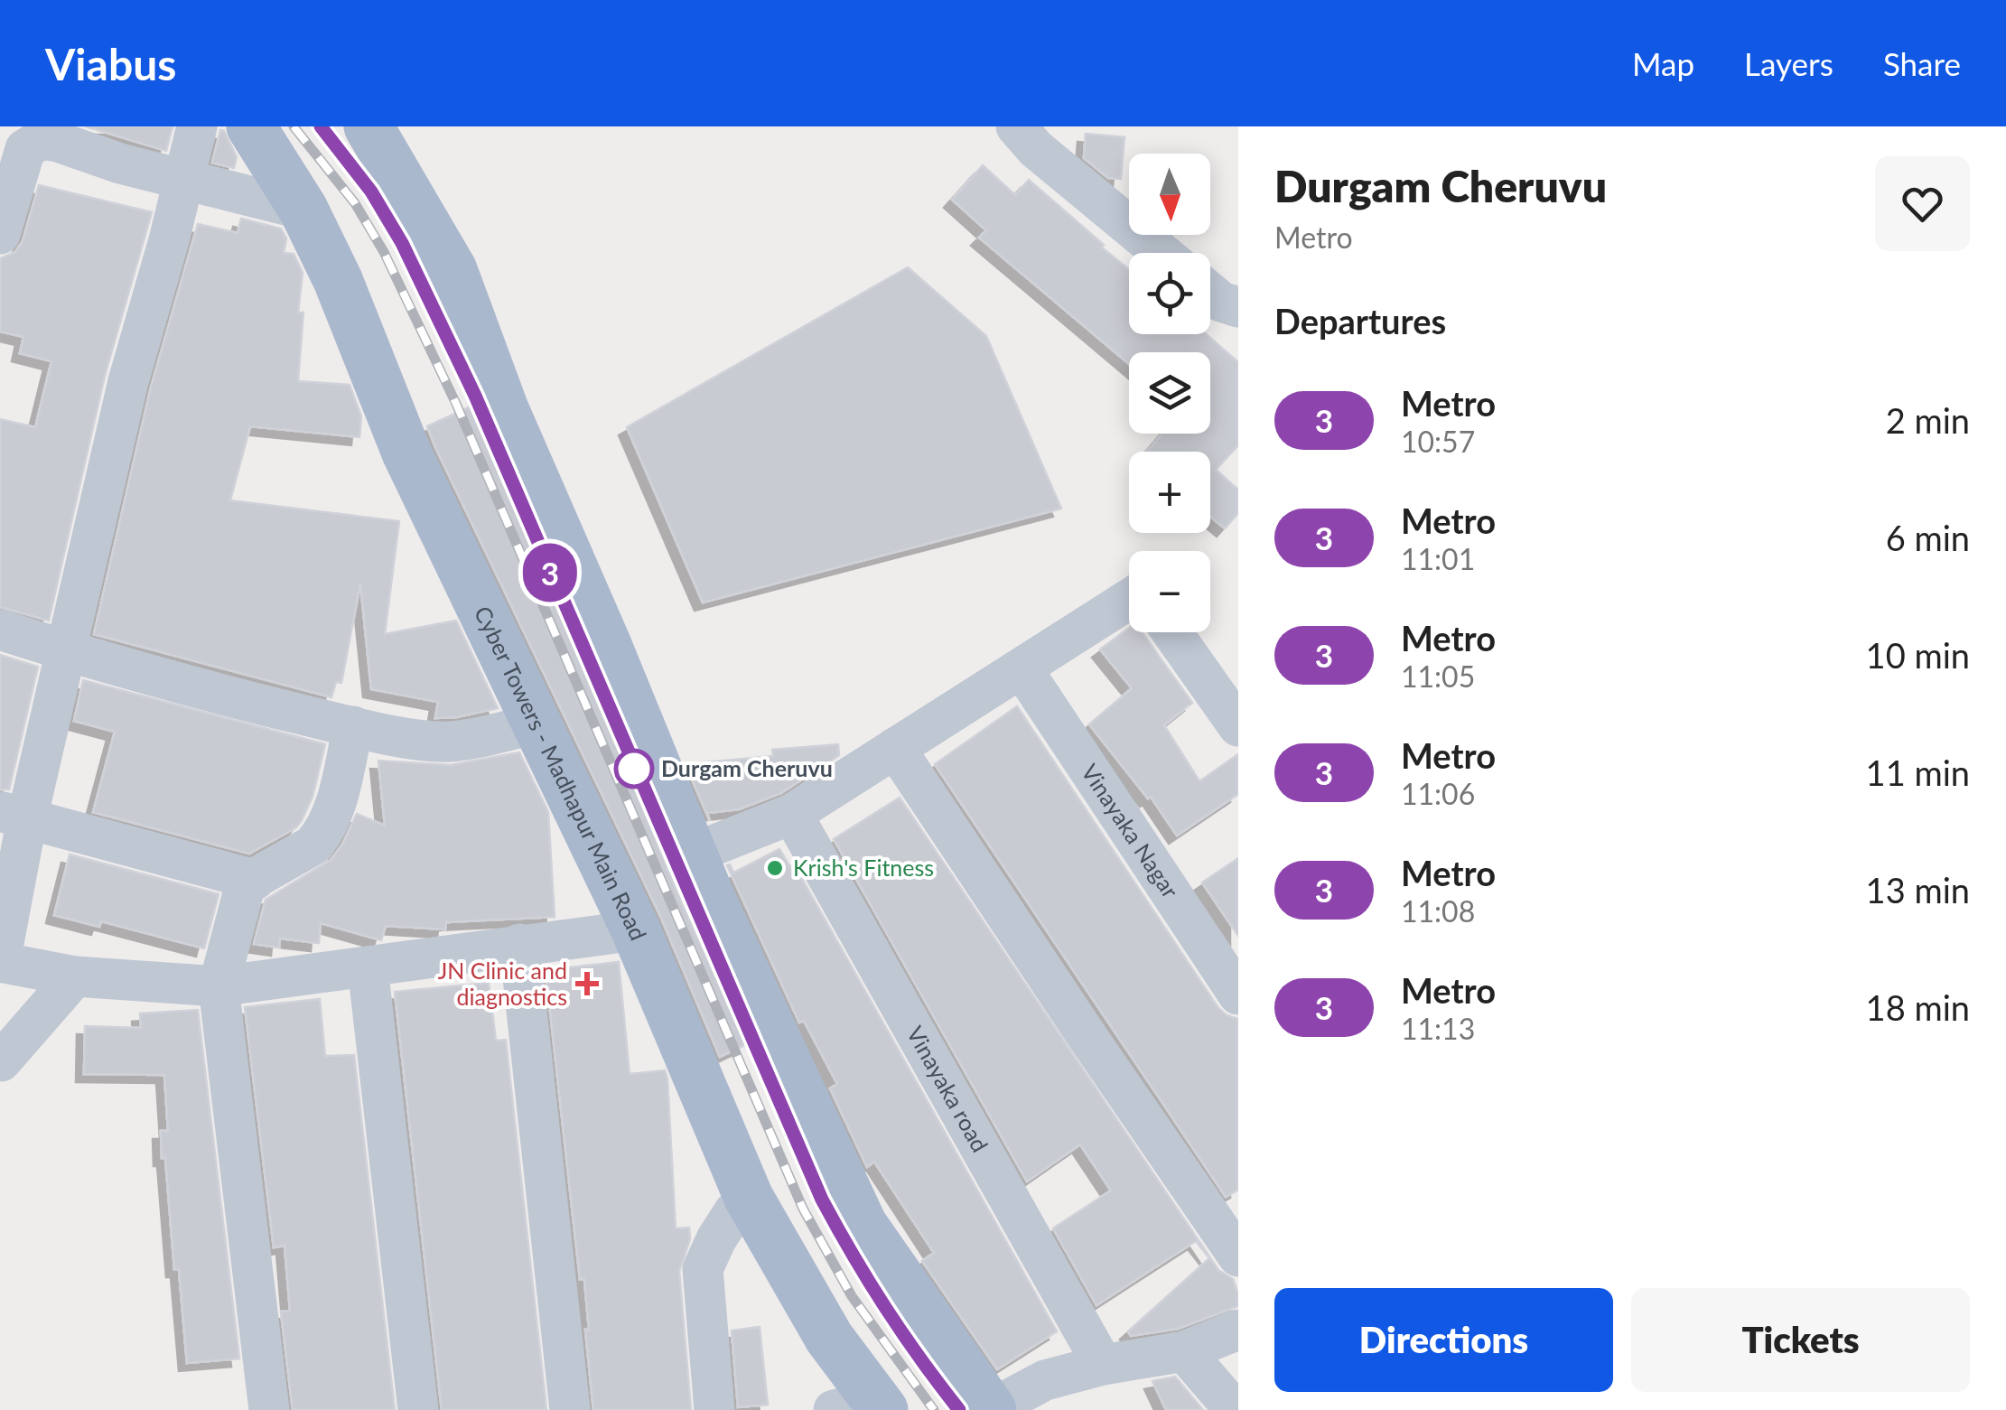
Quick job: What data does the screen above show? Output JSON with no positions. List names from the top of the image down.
{
  "streets": {
    "main road": ["Cyber Towers - Madhapur Main Road"],
    "street": ["Vinayaka Nagar", "Vinayaka road"]
  },
  "places": {
    "other": ["Durgam Cheruvu", "Krish's Fitness"],
    "health": ["JN Clinic and diagnostics"]
  },
  "lines": ["metro line 3"],
  "north": "bottom",
  "page": {
    "header": "Viabus",
    "nav": ["Map", "Layers", "Share"],
    "on_map": "3",
    "heading": [
      ["Durgam Cheruvu", "Metro"],
      "Departures"
    ],
    "map_buttons": ["+", "−"],
    "list": [
      {
        "mark": "3",
        "name": "Metro",
        "note": "10:57",
        "value": "2 min"
      },
      {
        "mark": "3",
        "name": "Metro",
        "note": "11:01",
        "value": "6 min"
      },
      {
        "mark": "3",
        "name": "Metro",
        "note": "11:05",
        "value": "10 min"
      },
      {
        "mark": "3",
        "name": "Metro",
        "note": "11:06",
        "value": "11 min"
      },
      {
        "mark": "3",
        "name": "Metro",
        "note": "11:08",
        "value": "13 min"
      },
      {
        "mark": "3",
        "name": "Metro",
        "note": "11:13",
        "value": "18 min"
      }
    ],
    "buttons": ["Directions", "Tickets"]
  }
}
